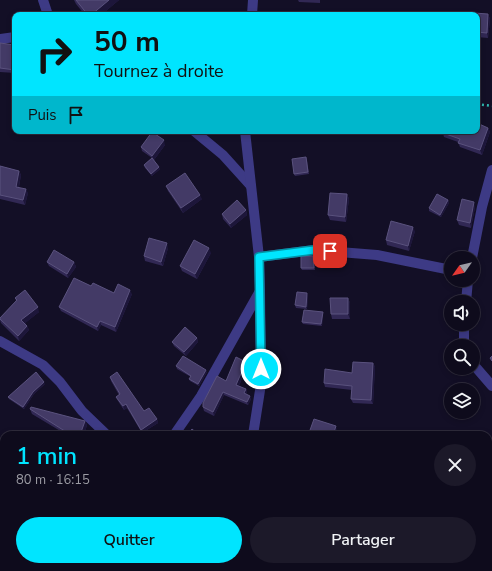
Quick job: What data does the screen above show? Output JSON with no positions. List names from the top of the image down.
{
  "north": "bottom left",
  "page": {
    "turn": ["50 m", "Tournez à droite"],
    "then": "Puis",
    "heading": ["1 min", "80 m · 16:15"],
    "buttons": ["Quitter", "Partager"]
  }
}
